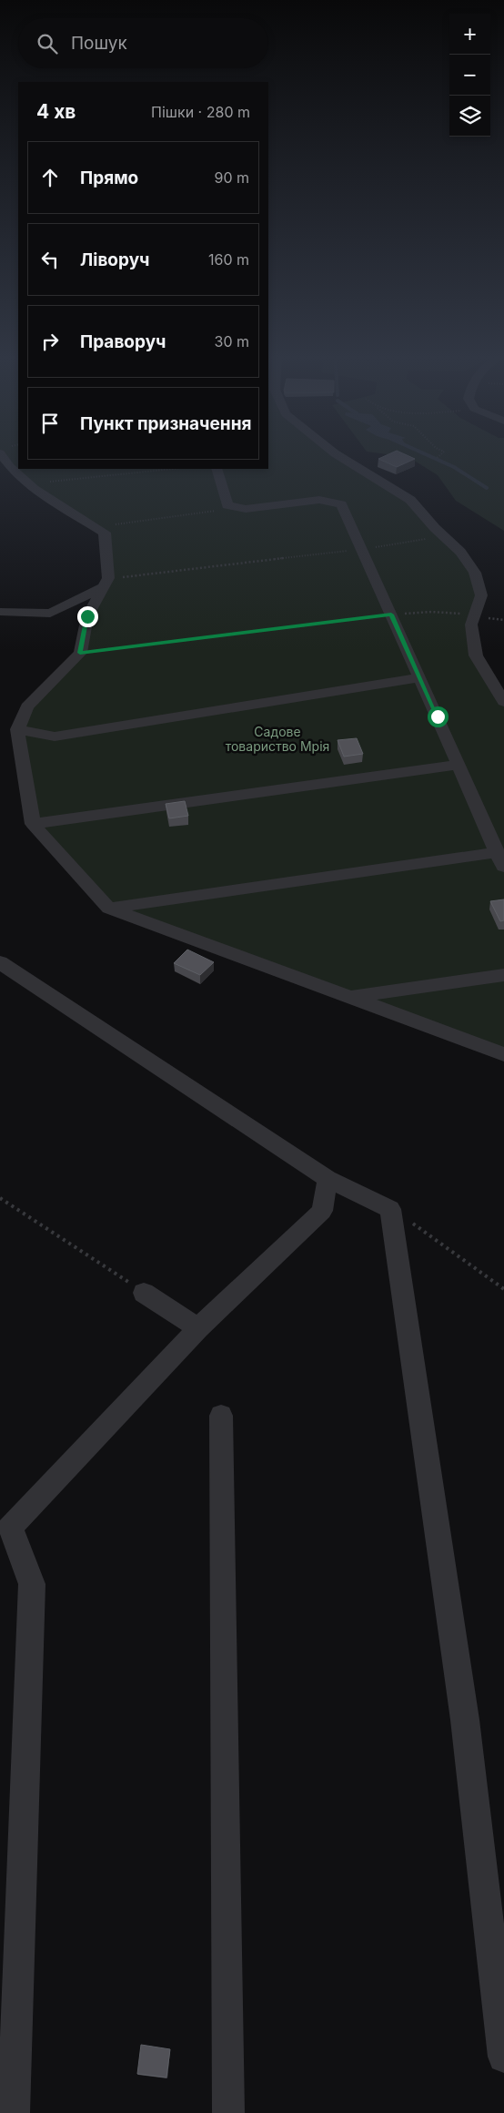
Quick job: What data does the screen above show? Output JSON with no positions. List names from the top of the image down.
{
  "parks": ["Садове товариство Мрія"],
  "page": {
    "map_buttons": ["+", "−"],
    "search": "Пошук",
    "heading": ["4 хв", "Пішки · 280 m"],
    "list": [
      ["Прямо", "90 m"],
      ["Ліворуч", "160 m"],
      ["Праворуч", "30 m"],
      "Пункт призначення"
    ]
  }
}
